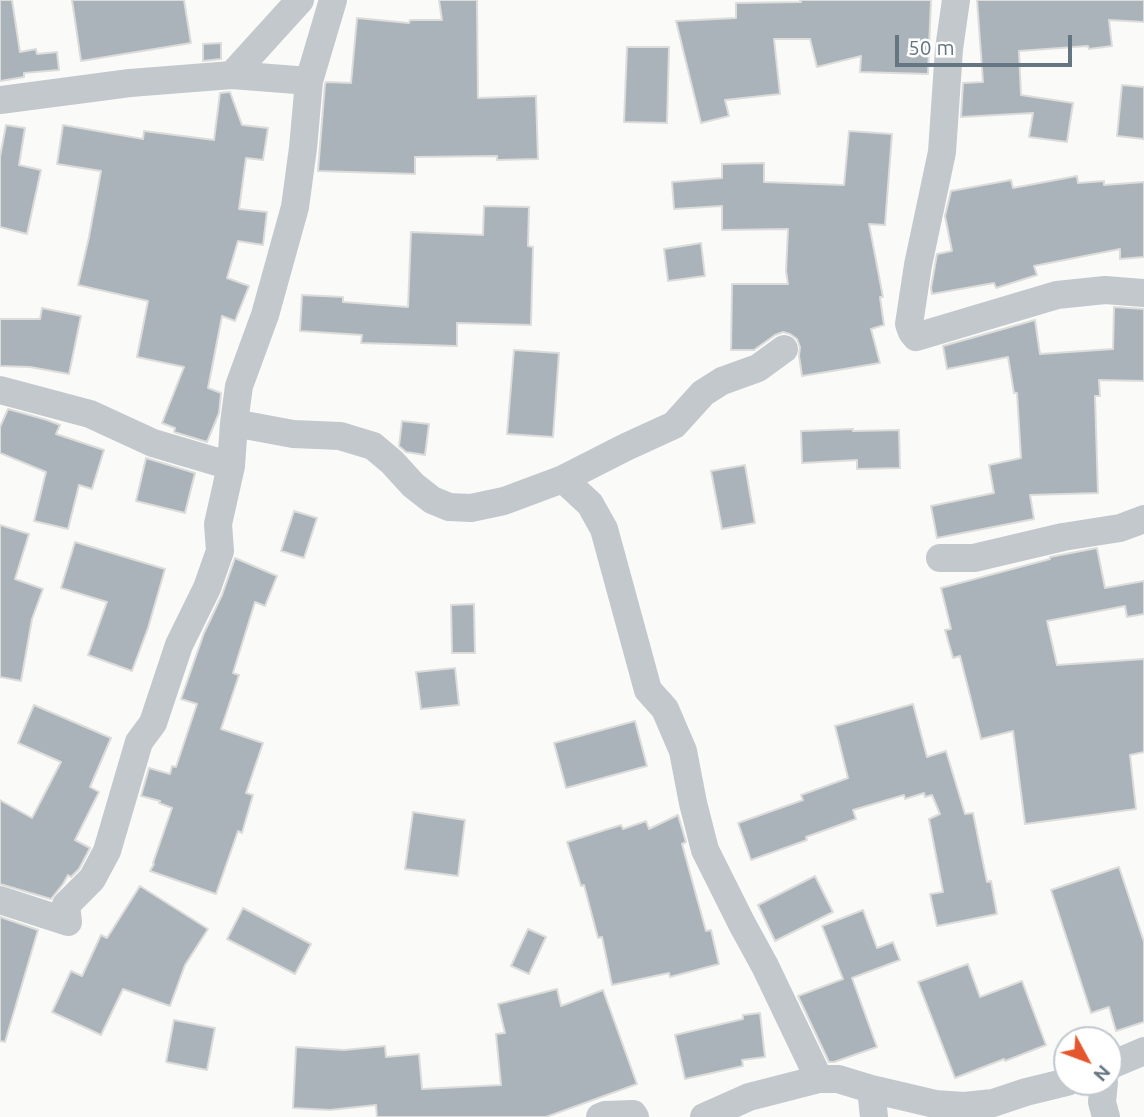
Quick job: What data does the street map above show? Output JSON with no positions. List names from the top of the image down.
{
  "scale_bar": "50 m",
  "north": "bottom right"
}
